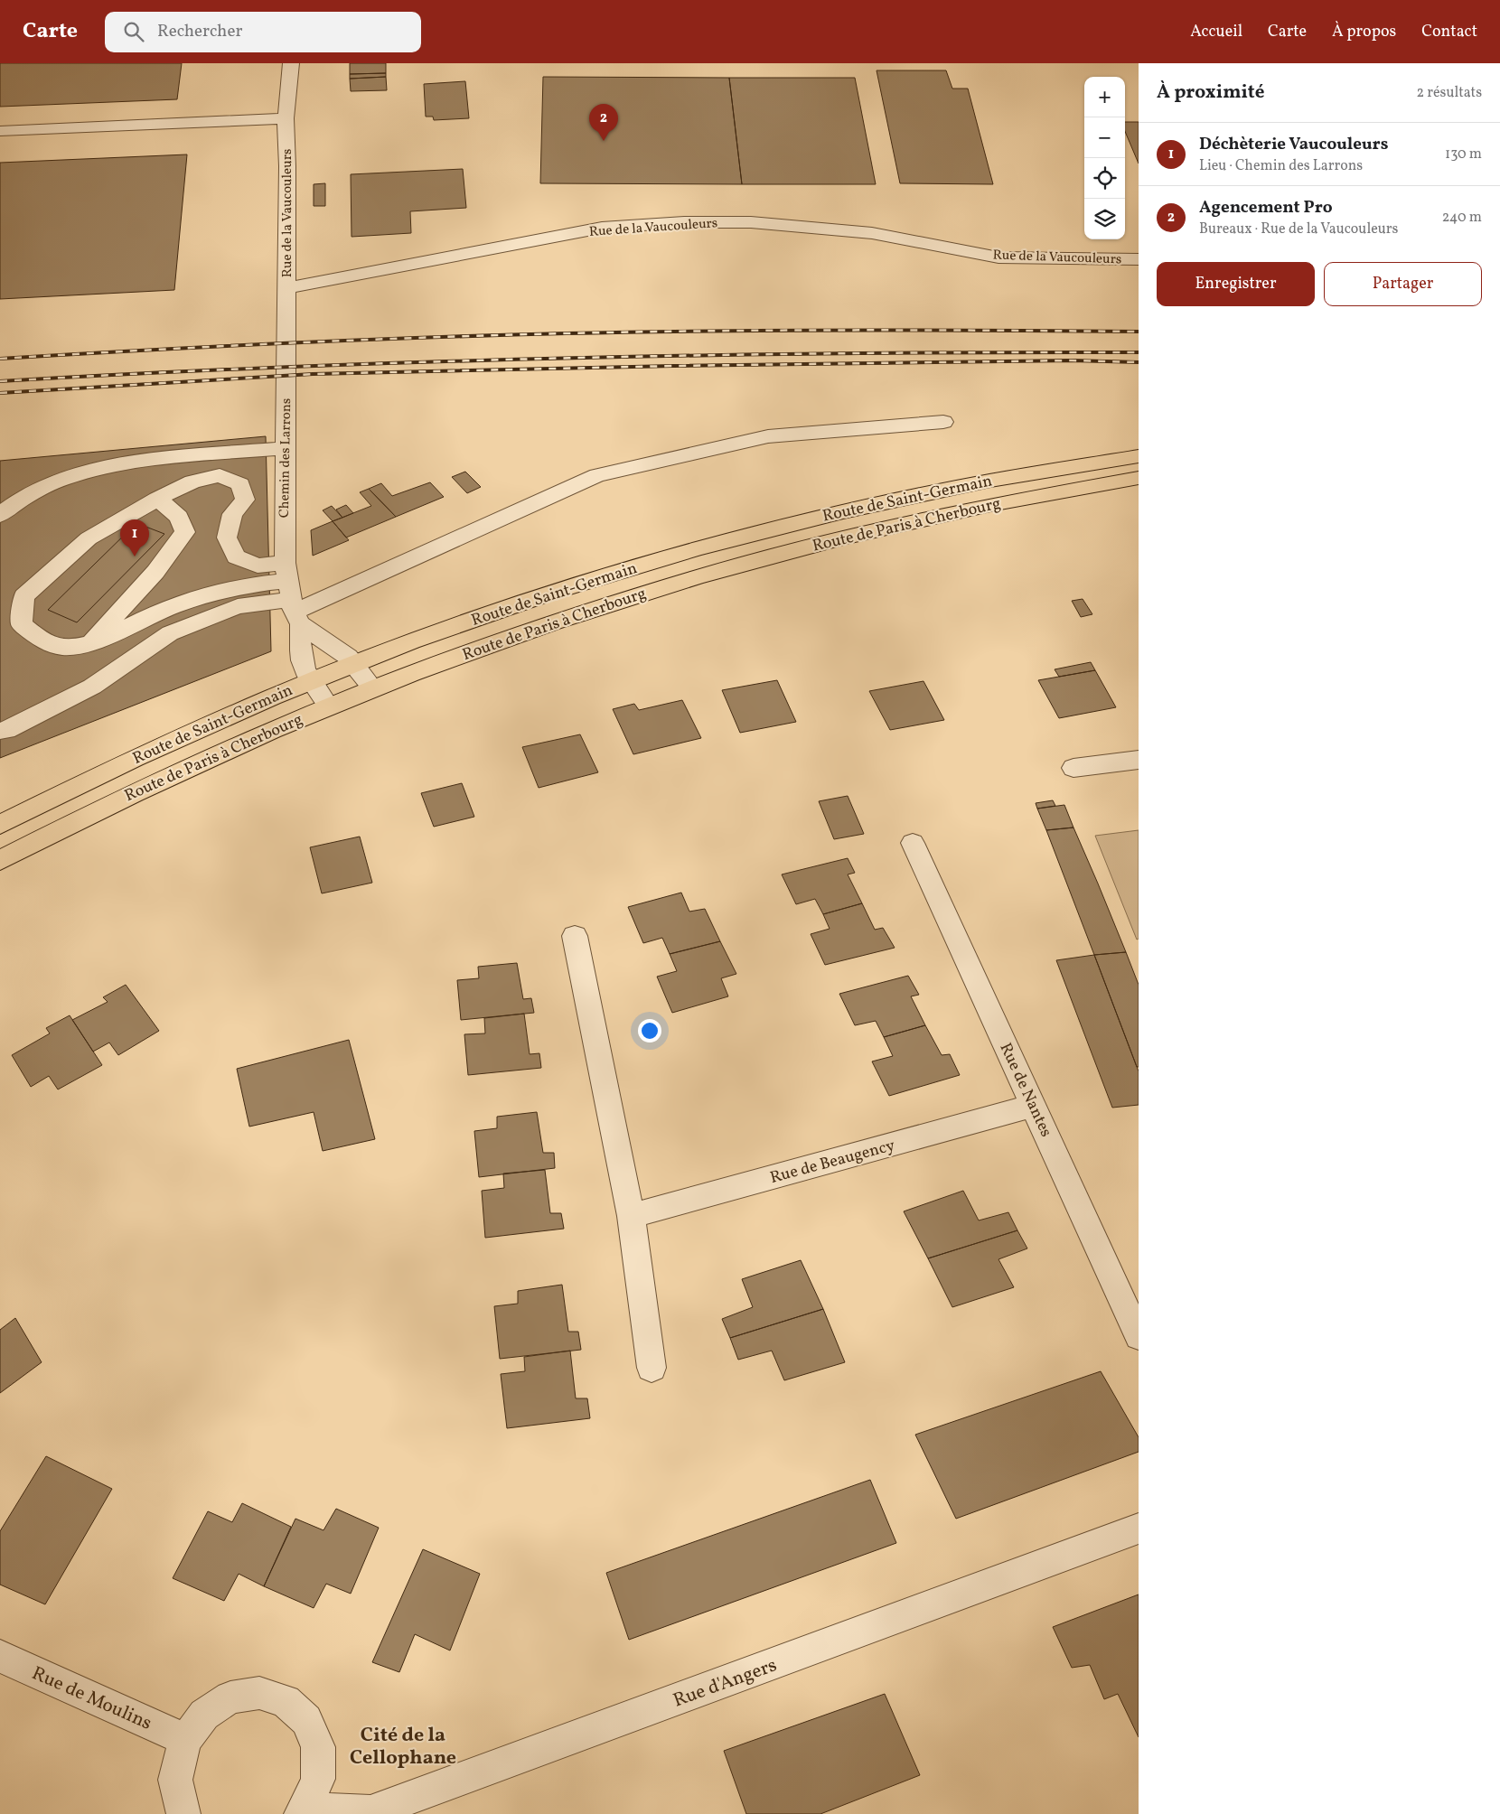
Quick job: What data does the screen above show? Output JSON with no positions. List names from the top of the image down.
{
  "streets": {
    "main road": ["Route de Saint-Germain", "Route de Paris à Cherbourg"],
    "street": [
      "Rue de la Vaucouleurs",
      "Chemin des Larrons",
      "Rue de Nantes",
      "Rue de Beaugency",
      "Rue d'Angers",
      "Rue de Moulins"
    ]
  },
  "crossings": [
    ["Rue de la Vaucouleurs", "Chemin des Larrons"],
    ["Chemin des Larrons", "Route de Saint-Germain"],
    ["Chemin des Larrons", "Route de Paris à Cherbourg"],
    ["Rue de Nantes", "Rue de Beaugency"]
  ],
  "districts": ["Cité de la Cellophane"],
  "page": {
    "header": "Carte",
    "search": "Rechercher",
    "nav": [
      "Accueil",
      "Carte",
      "À propos",
      "Contact"
    ],
    "heading": ["À proximité", "2 résultats"],
    "map_buttons": ["+", "−"],
    "pins": ["2", "1"],
    "list": [
      {
        "mark": "1",
        "name": "Déchèterie Vaucouleurs",
        "note": "Lieu · Chemin des Larrons",
        "value": "130 m"
      },
      {
        "mark": "2",
        "name": "Agencement Pro",
        "note": "Bureaux · Rue de la Vaucouleurs",
        "value": "240 m"
      }
    ],
    "buttons": ["Enregistrer", "Partager"]
  }
}
